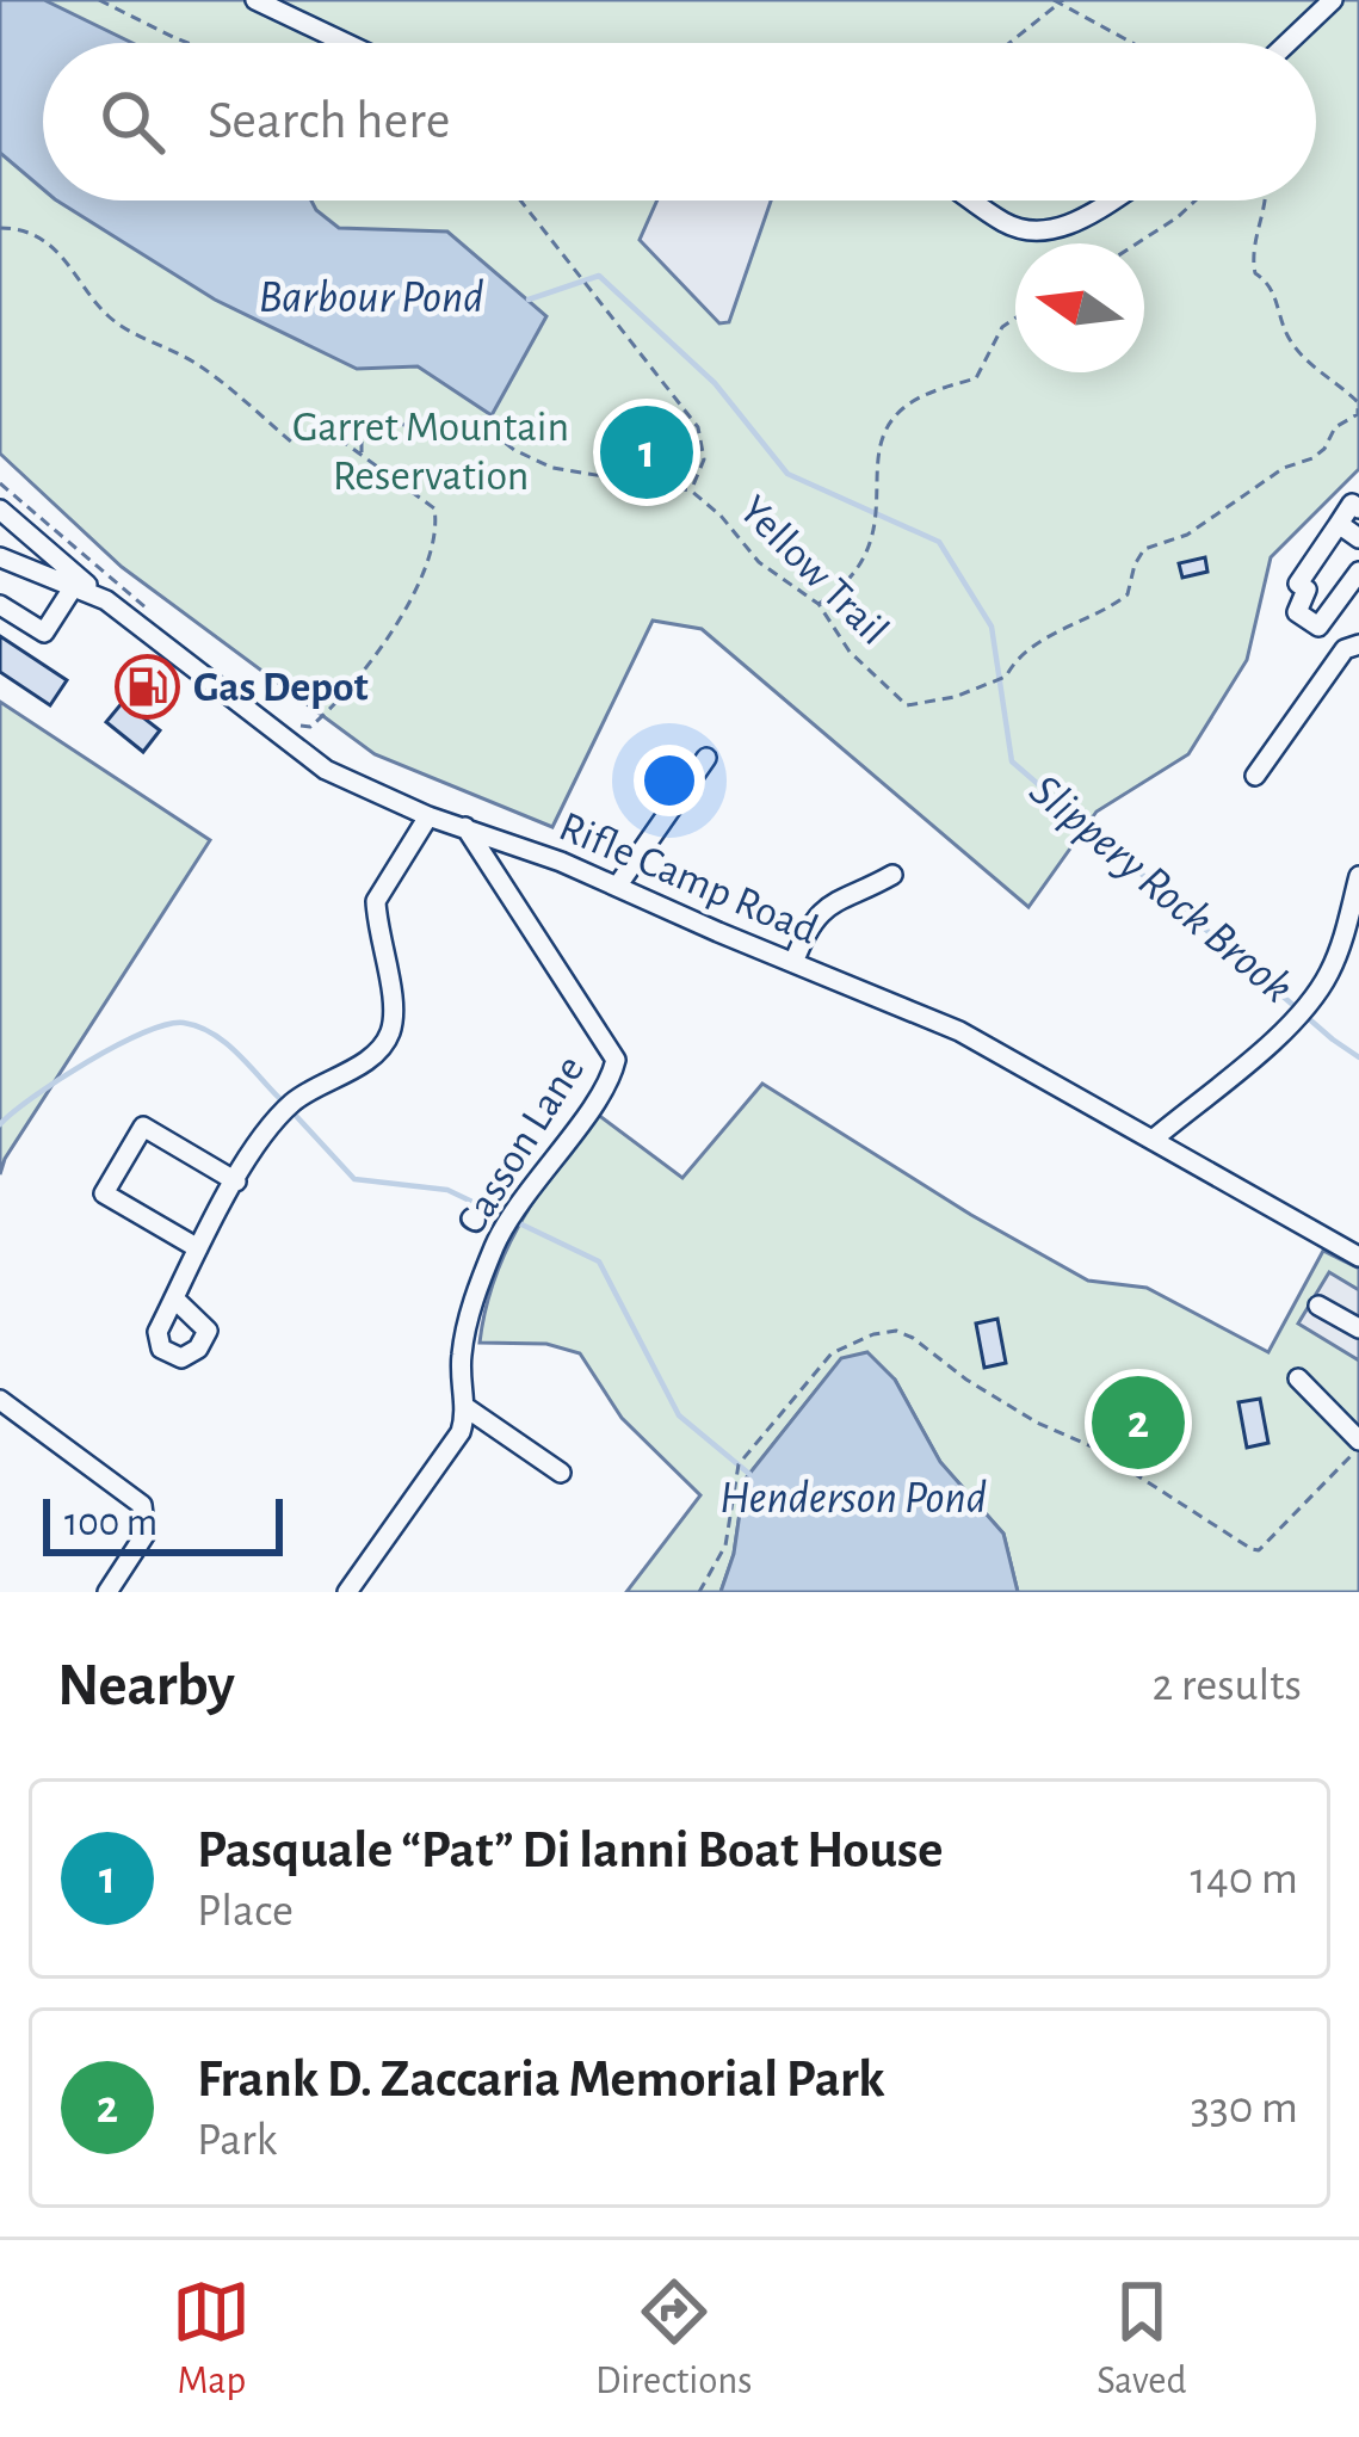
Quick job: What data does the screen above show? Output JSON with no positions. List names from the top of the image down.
{
  "streets": {
    "street": ["Rifle Camp Road", "Casson Lane"],
    "path": ["Yellow Trail"]
  },
  "crossings": [
    ["Rifle Camp Road", "Casson Lane"]
  ],
  "water": ["Barbour Pond", "Slippery Rock Brook", "Henderson Pond"],
  "parks": ["Garret Mountain Reservation"],
  "places": {
    "fuel station": ["Gas Depot"]
  },
  "scale_bar": "100 m",
  "north": "left",
  "page": {
    "search": "Search here",
    "pins": ["1", "2"],
    "scale": "100 m",
    "heading": ["Nearby", "2 results"],
    "list": [
      {
        "mark": "1",
        "name": "Pasquale “Pat” Di lanni Boat House",
        "note": "Place",
        "value": "140 m"
      },
      {
        "mark": "2",
        "name": "Frank D. Zaccaria Memorial Park",
        "note": "Park",
        "value": "330 m"
      }
    ],
    "nav": ["Map", "Directions", "Saved"]
  }
}
